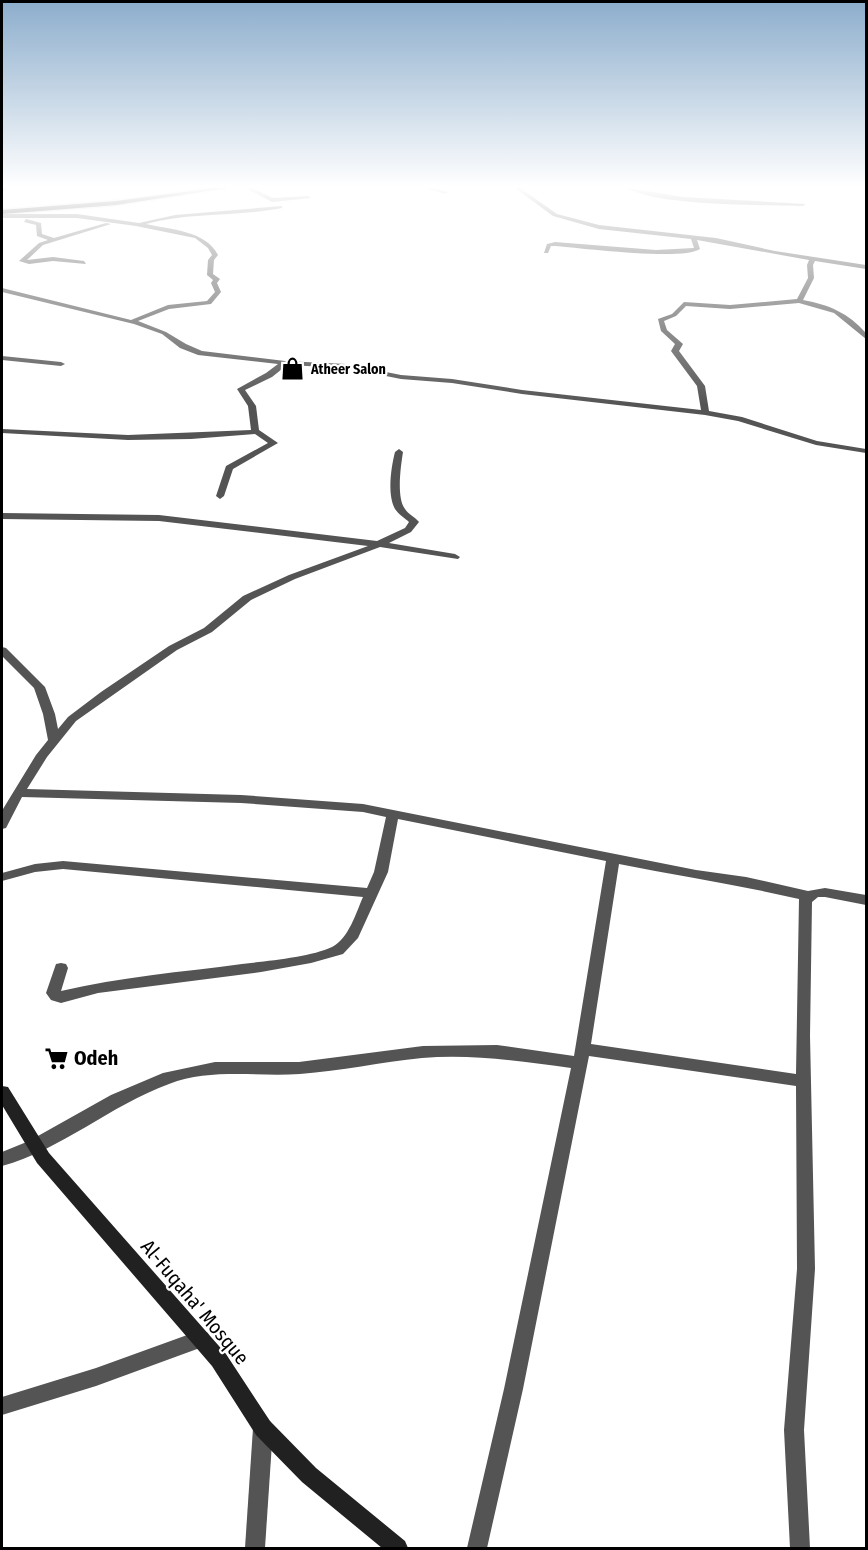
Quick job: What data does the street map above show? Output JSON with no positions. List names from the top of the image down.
{
  "streets": {
    "street": ["Al-Fuqaha' Mosque"]
  },
  "places": {
    "shop": ["Atheer Salon"],
    "supermarket": ["Odeh"]
  }
}
